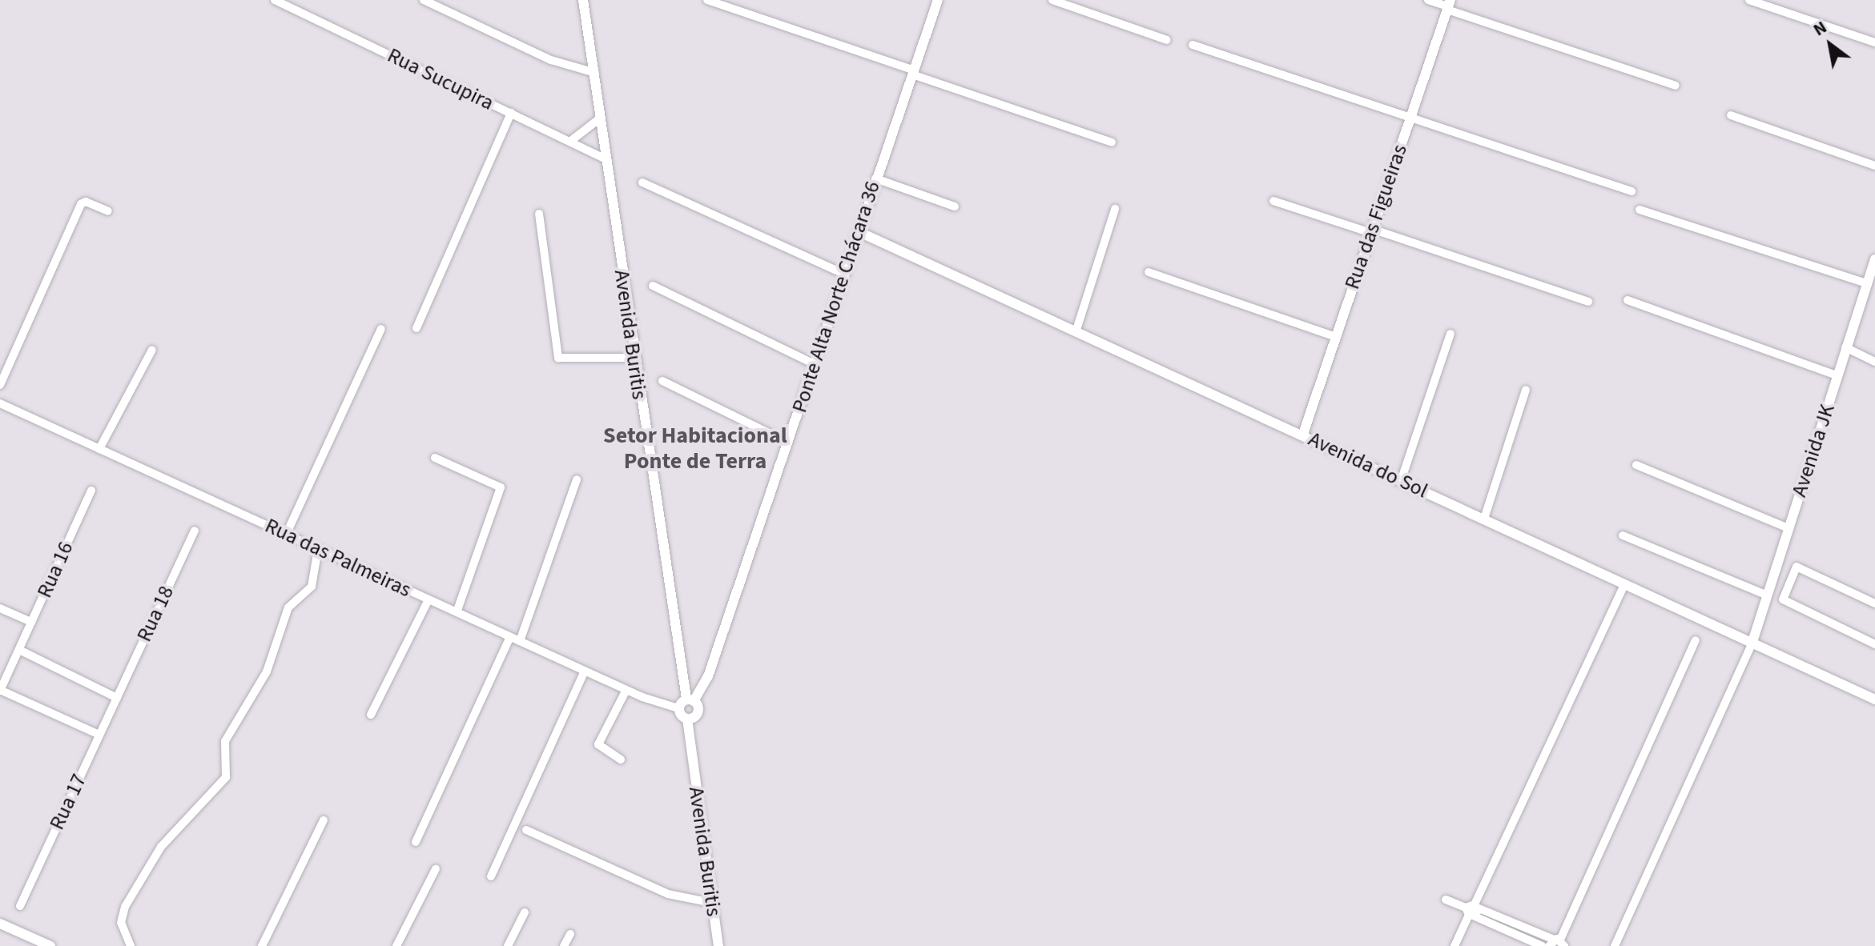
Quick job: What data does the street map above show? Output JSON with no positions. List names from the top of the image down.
{
  "streets": {
    "street": [
      "Rua Sucupira",
      "Rua das Figueiras",
      "Ponte Alta Norte Chácara 36",
      "Avenida Buritis",
      "Avenida JK",
      "Avenida do Sol",
      "Rua das Palmeiras",
      "Rua 16",
      "Rua 18",
      "Rua 17"
    ]
  },
  "crossings": [
    ["Rua Sucupira", "Avenida Buritis"],
    ["Rua das Figueiras", "Avenida do Sol"],
    ["Ponte Alta Norte Chácara 36", "Avenida Buritis"],
    ["Ponte Alta Norte Chácara 36", "Avenida do Sol"],
    ["Avenida JK", "Avenida do Sol"],
    ["Rua 18", "Rua 17"]
  ],
  "districts": ["Setor Habitacional Ponte de Terra"],
  "north": "top left"
}
